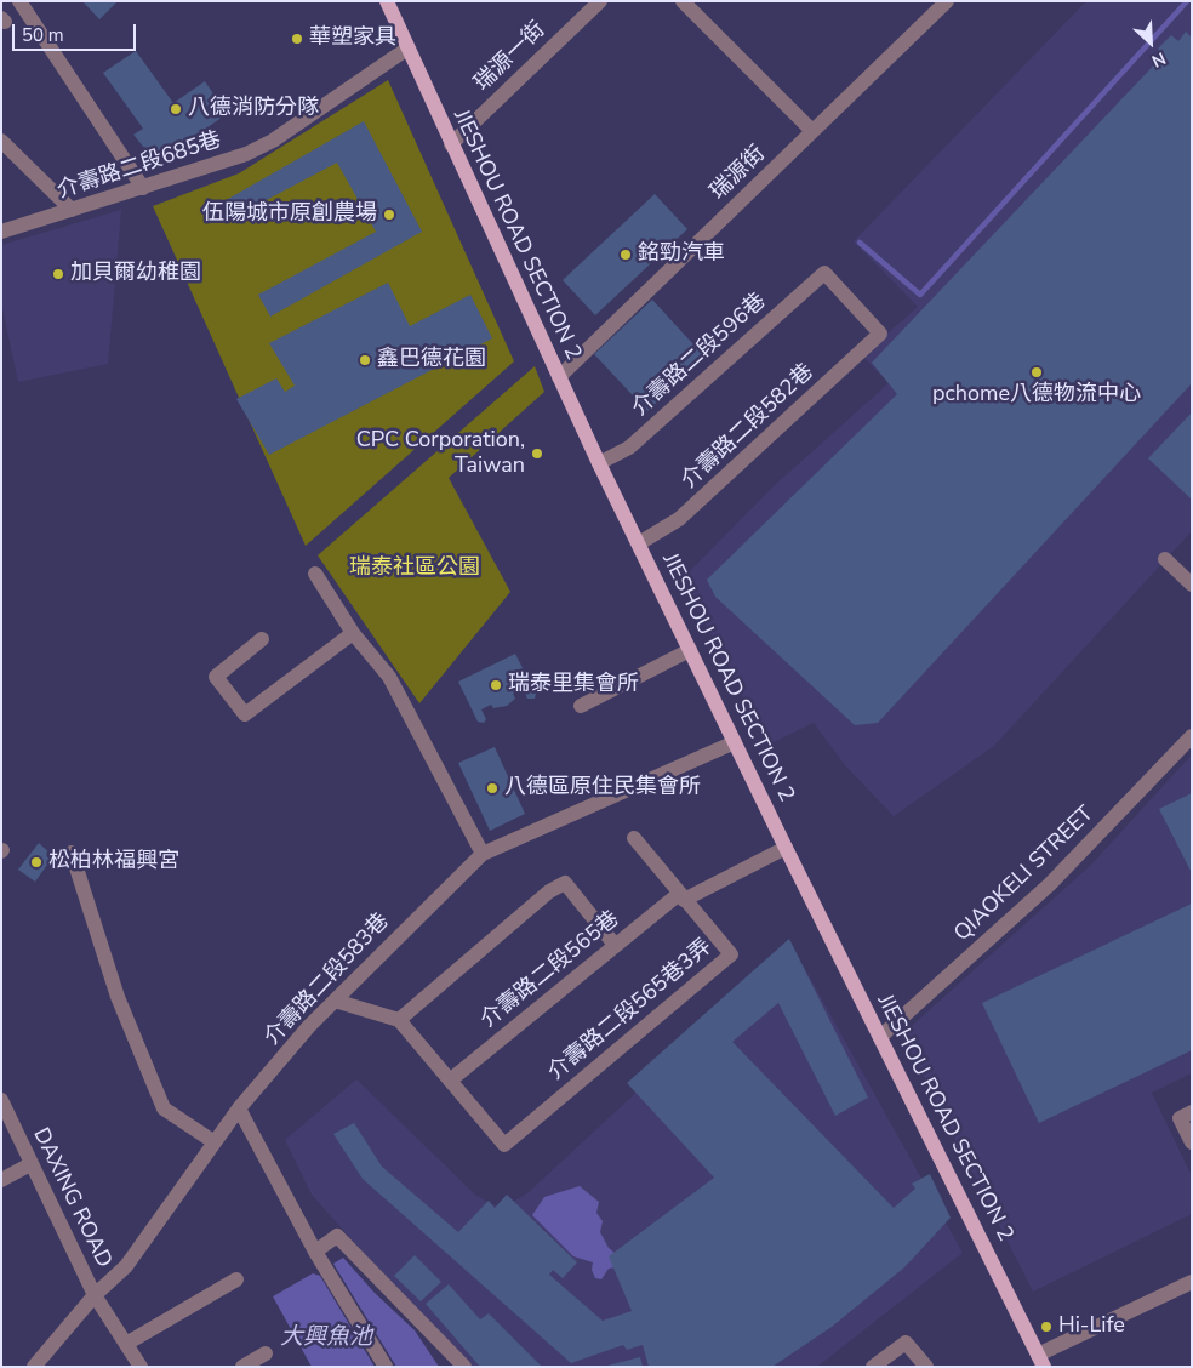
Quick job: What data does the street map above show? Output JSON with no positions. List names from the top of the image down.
{
  "streets": {
    "main road": ["JIESHOU ROAD SECTION 2"],
    "street": [
      "瑞源一街",
      "介壽路二段685巷",
      "瑞源街",
      "介壽路二段596巷",
      "介壽路二段582巷",
      "QIAOKELI STREET",
      "介壽路二段565巷",
      "介壽路二段583巷",
      "介壽路二段565巷3弄",
      "DAXING ROAD"
    ]
  },
  "crossings": [
    ["瑞源一街", "JIESHOU ROAD SECTION 2"],
    ["介壽路二段685巷", "JIESHOU ROAD SECTION 2"],
    ["瑞源街", "JIESHOU ROAD SECTION 2"],
    ["JIESHOU ROAD SECTION 2", "介壽路二段596巷"],
    ["JIESHOU ROAD SECTION 2", "介壽路二段582巷"],
    ["JIESHOU ROAD SECTION 2", "QIAOKELI STREET"],
    ["JIESHOU ROAD SECTION 2", "介壽路二段565巷"],
    ["JIESHOU ROAD SECTION 2", "介壽路二段583巷"],
    ["介壽路二段596巷", "介壽路二段582巷"],
    ["介壽路二段565巷", "介壽路二段565巷3弄"],
    ["介壽路二段583巷", "DAXING ROAD"]
  ],
  "water": ["大興魚池"],
  "parks": ["瑞泰社區公園"],
  "places": [
    "華塑家具",
    "八德消防分隊",
    "伍陽城市原創農場",
    "銘勁汽車",
    "加貝爾幼稚園",
    "鑫巴德花園",
    "pchome八德物流中心",
    "CPC Corporation, Taiwan",
    "瑞泰里集會所",
    "八德區原住民集會所",
    "松柏林福興宮",
    "Hi-Life"
  ],
  "scale_bar": "50 m",
  "north": "bottom right"
}
